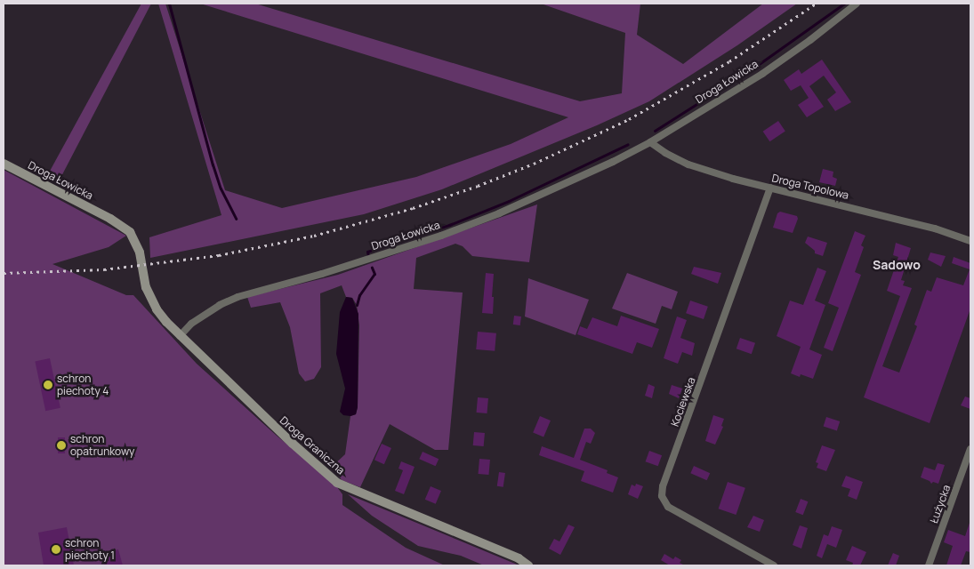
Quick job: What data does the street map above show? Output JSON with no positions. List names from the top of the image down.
{
  "streets": {
    "street": [
      "Droga Łowicka",
      "Droga Topolowa",
      "Kociewska",
      "Droga Graniczna",
      "Łużycka"
    ]
  },
  "crossings": [
    ["Droga Łowicka", "Droga Topolowa"],
    ["Droga Łowicka", "Droga Graniczna"],
    ["Droga Topolowa", "Kociewska"]
  ],
  "districts": ["Sadowo"],
  "places": ["schron piechoty 4", "schron opatrunkowy", "schron piechoty 1"]
}
